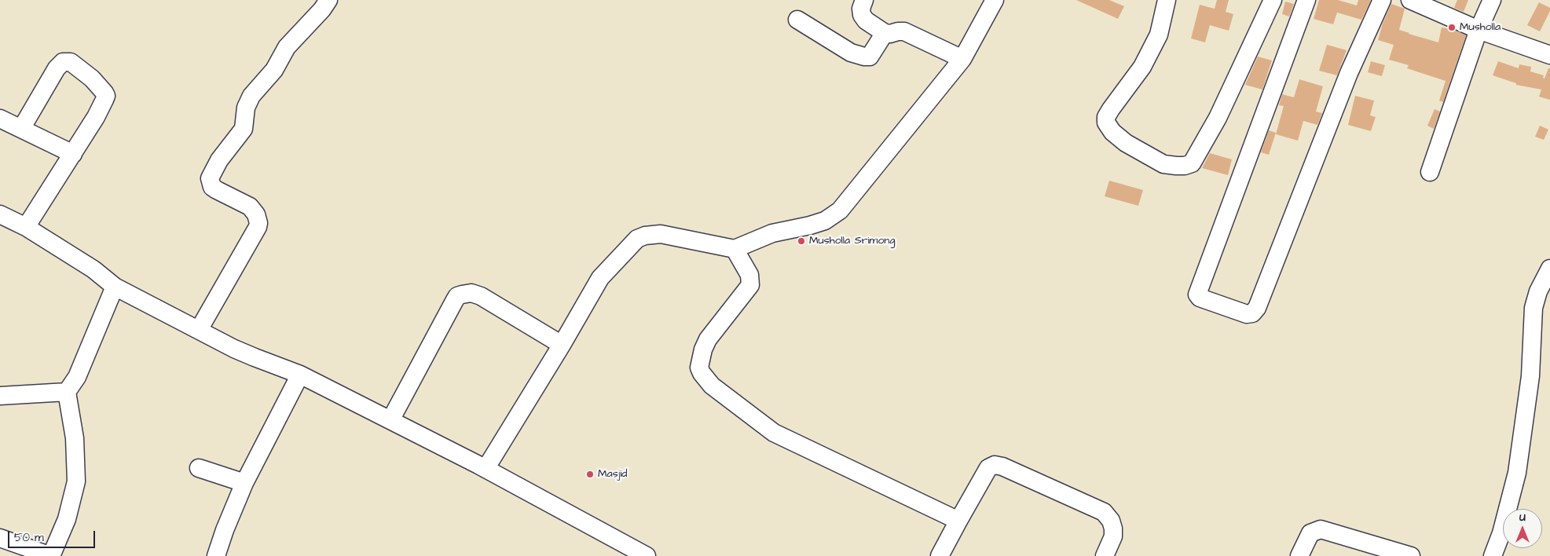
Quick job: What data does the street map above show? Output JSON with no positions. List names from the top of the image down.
{
  "places": ["Musholla", "Musholla Srimong", "Masjid"],
  "scale_bar": "50 m",
  "north": "top"
}
